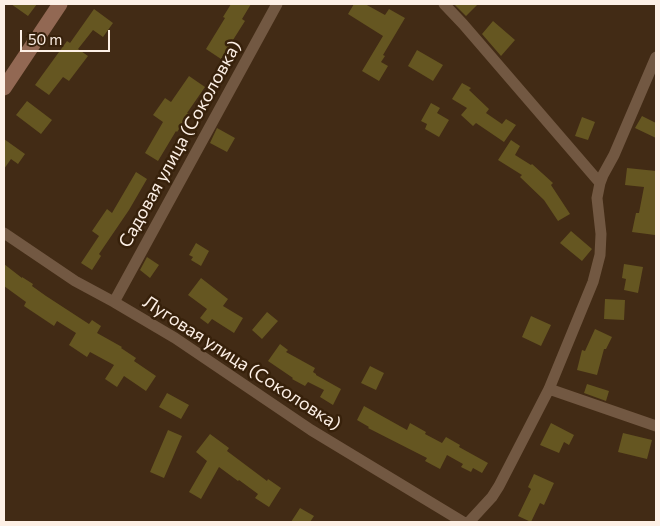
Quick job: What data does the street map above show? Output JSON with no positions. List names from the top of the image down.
{
  "streets": {
    "street": ["Садовая улица (Соколовка)", "Луговая улица (Соколовка)"]
  },
  "crossings": [
    ["Садовая улица (Соколовка)", "Луговая улица (Соколовка)"]
  ],
  "scale_bar": "50 m"
}
